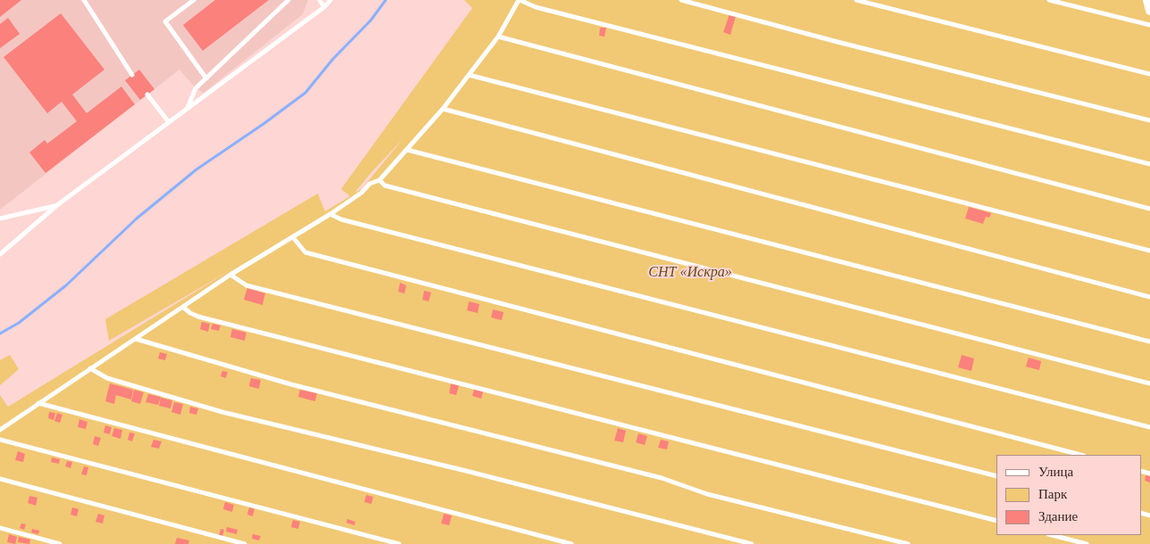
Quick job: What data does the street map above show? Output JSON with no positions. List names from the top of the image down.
{
  "parks": ["СНТ «Искра»"],
  "legend": ["Улица", "Парк", "Здание"]
}
